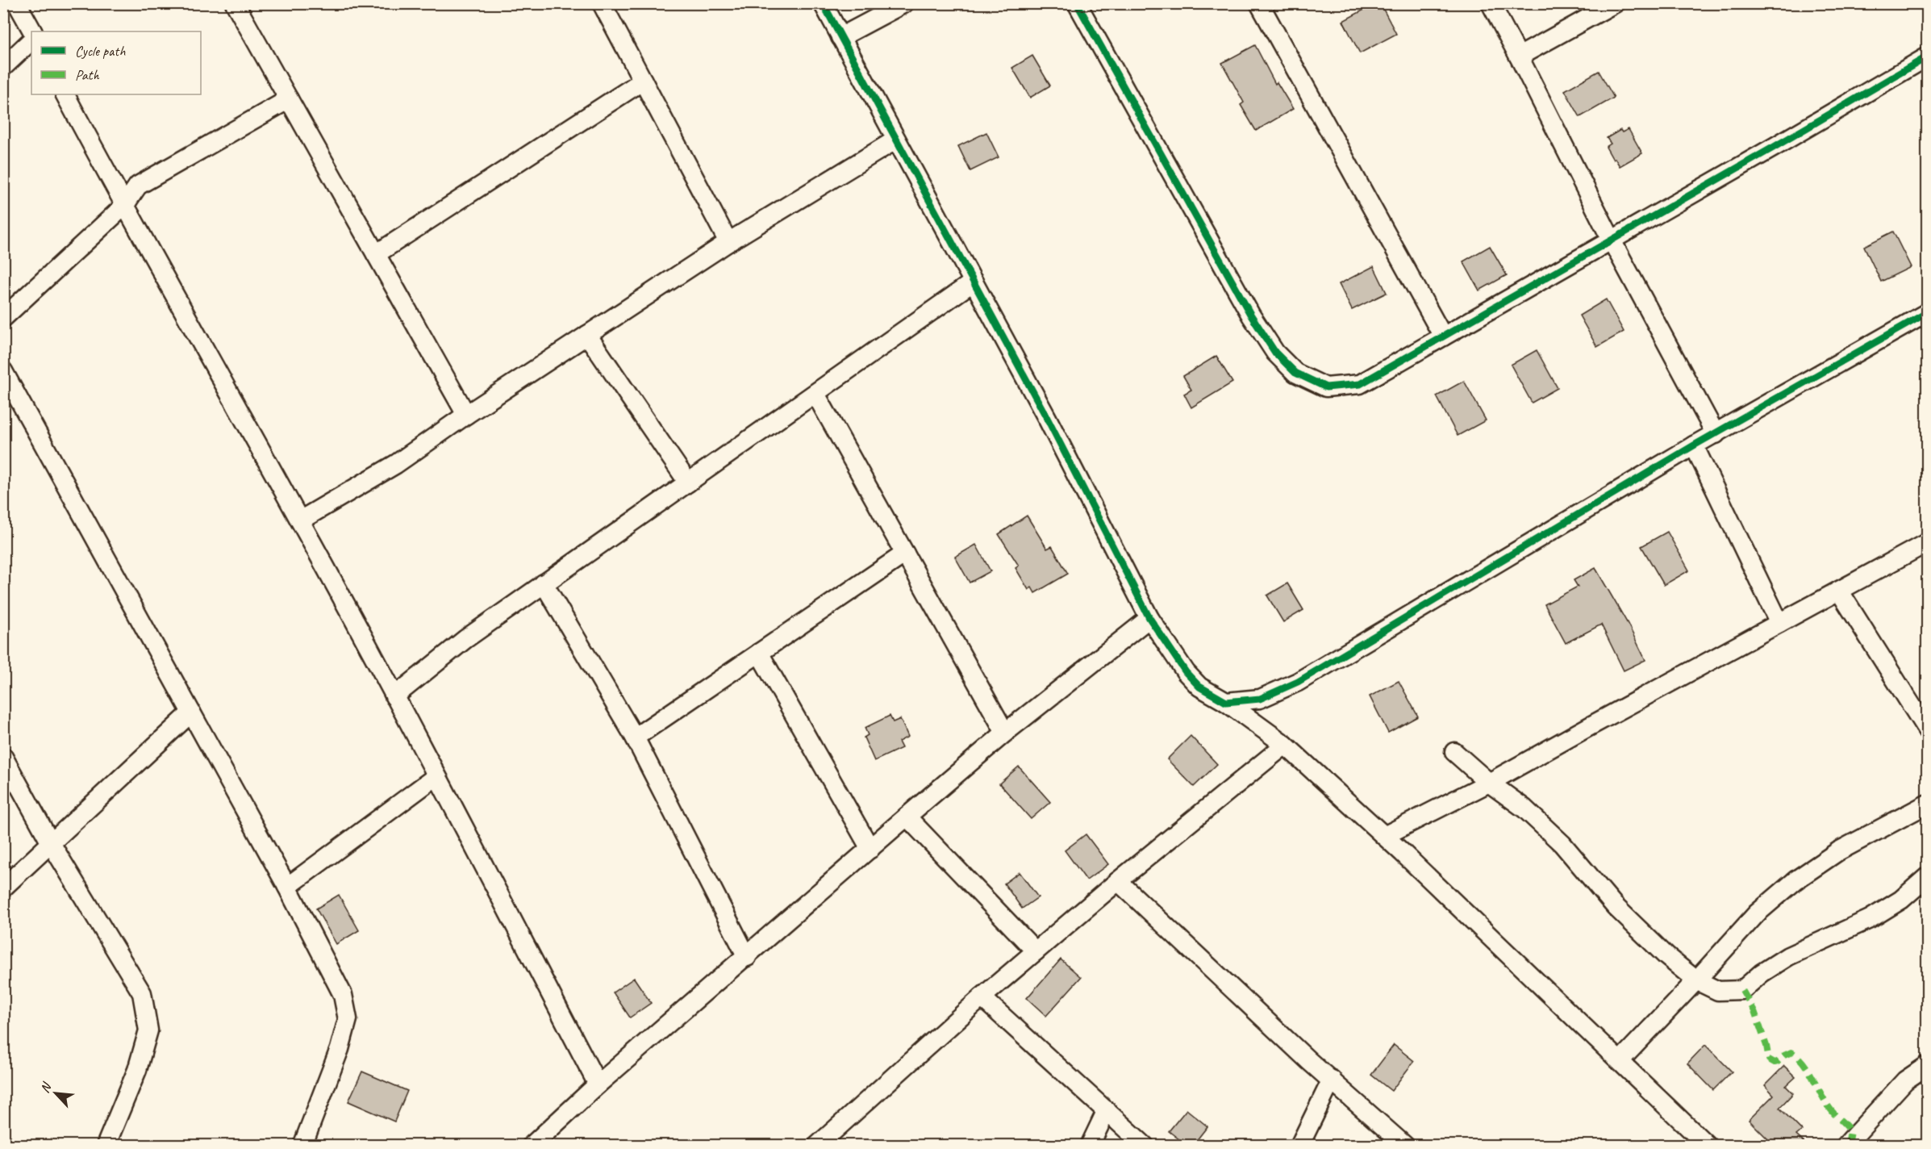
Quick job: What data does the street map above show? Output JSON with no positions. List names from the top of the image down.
{
  "legend": ["Cycle path", "Path"],
  "north": "top left"
}
